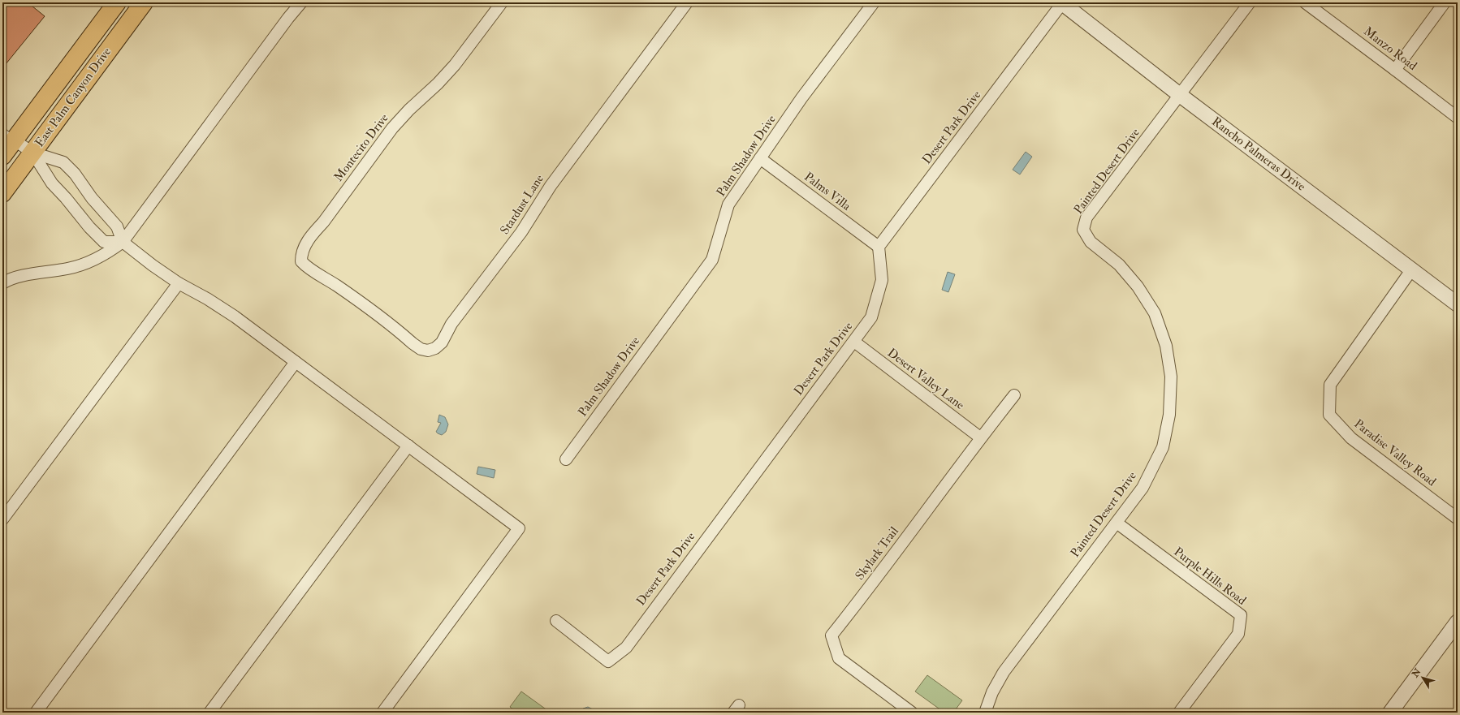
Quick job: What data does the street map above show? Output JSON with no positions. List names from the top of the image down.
{
  "streets": {
    "main road": ["East Palm Canyon Drive"],
    "street": [
      "Manzo Road",
      "Desert Park Drive",
      "Montecito Drive",
      "Rancho Palmeras Drive",
      "Palm Shadow Drive",
      "Painted Desert Drive",
      "Palms Villa",
      "Stardust Lane",
      "Desert Valley Lane",
      "Paradise Valley Road",
      "Skylark Trail",
      "Purple Hills Road"
    ]
  },
  "crossings": [
    ["Desert Park Drive", "Rancho Palmeras Drive"],
    ["Desert Park Drive", "Palms Villa"],
    ["Desert Park Drive", "Desert Valley Lane"],
    ["Montecito Drive", "Stardust Lane"],
    ["Rancho Palmeras Drive", "Painted Desert Drive"],
    ["Rancho Palmeras Drive", "Paradise Valley Road"],
    ["Palm Shadow Drive", "Palms Villa"],
    ["Painted Desert Drive", "Purple Hills Road"],
    ["Desert Valley Lane", "Skylark Trail"]
  ],
  "north": "top left"
}
